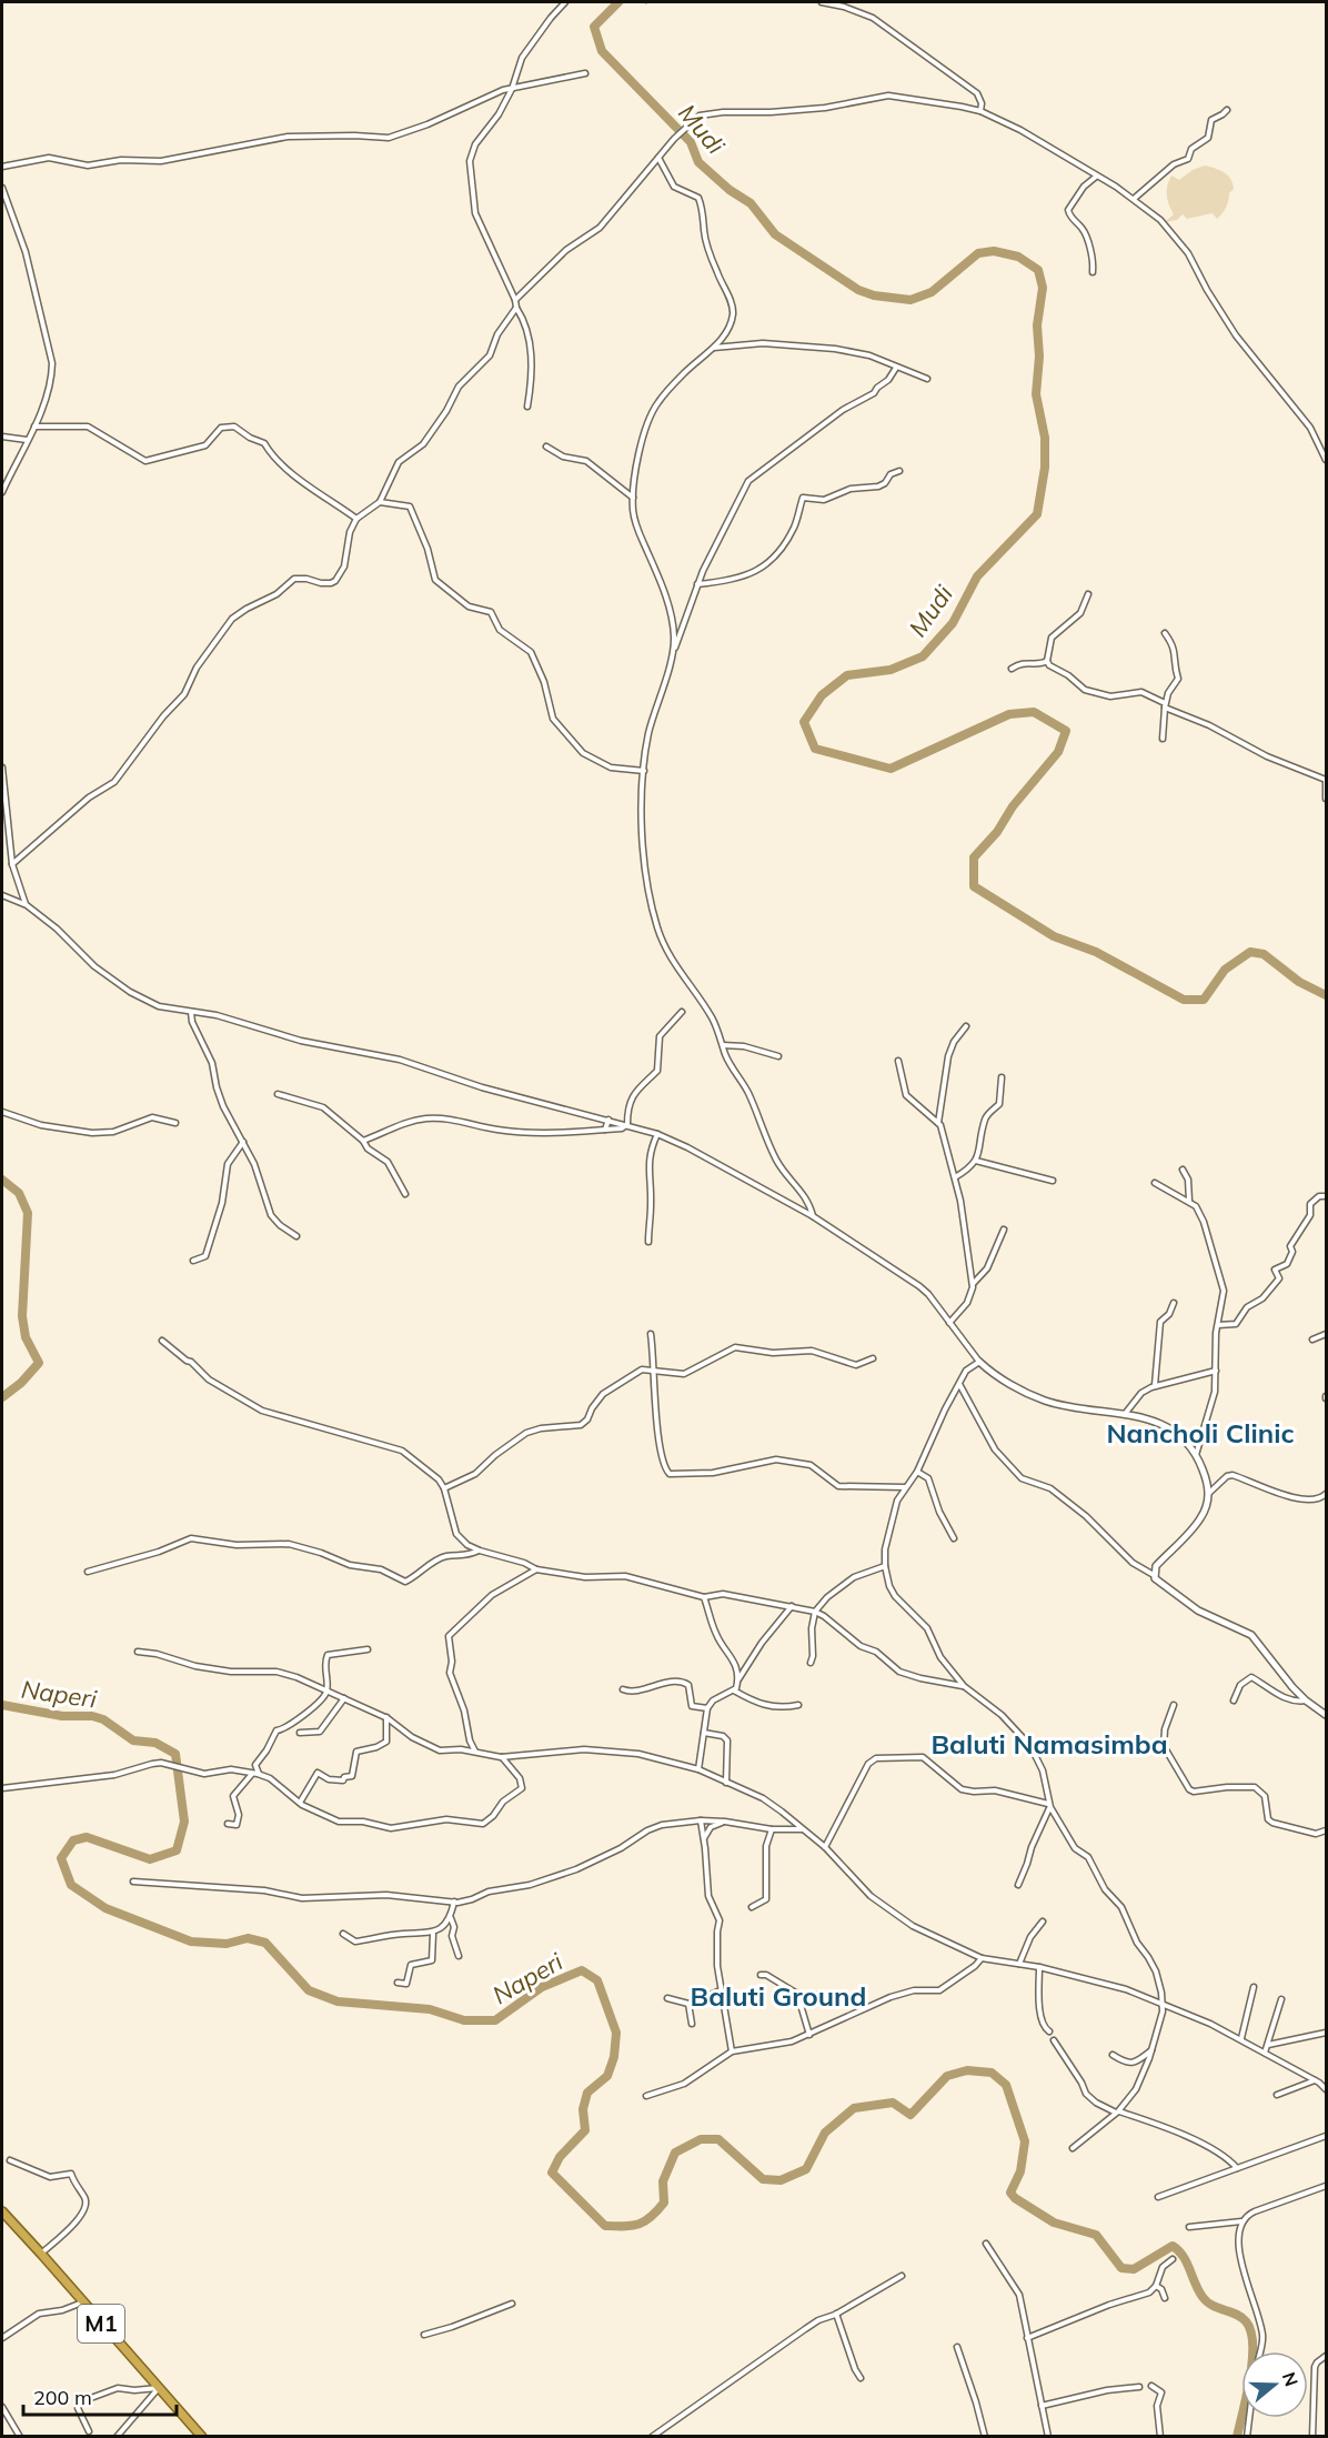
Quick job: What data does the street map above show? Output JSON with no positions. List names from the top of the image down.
{
  "streets": {
    "highway": ["M1"]
  },
  "districts": ["Nancholi Clinic", "Baluti Namasimba", "Baluti Ground"],
  "water": ["Mudi", "Naperi"],
  "scale_bar": "200 m",
  "north": "right"
}
